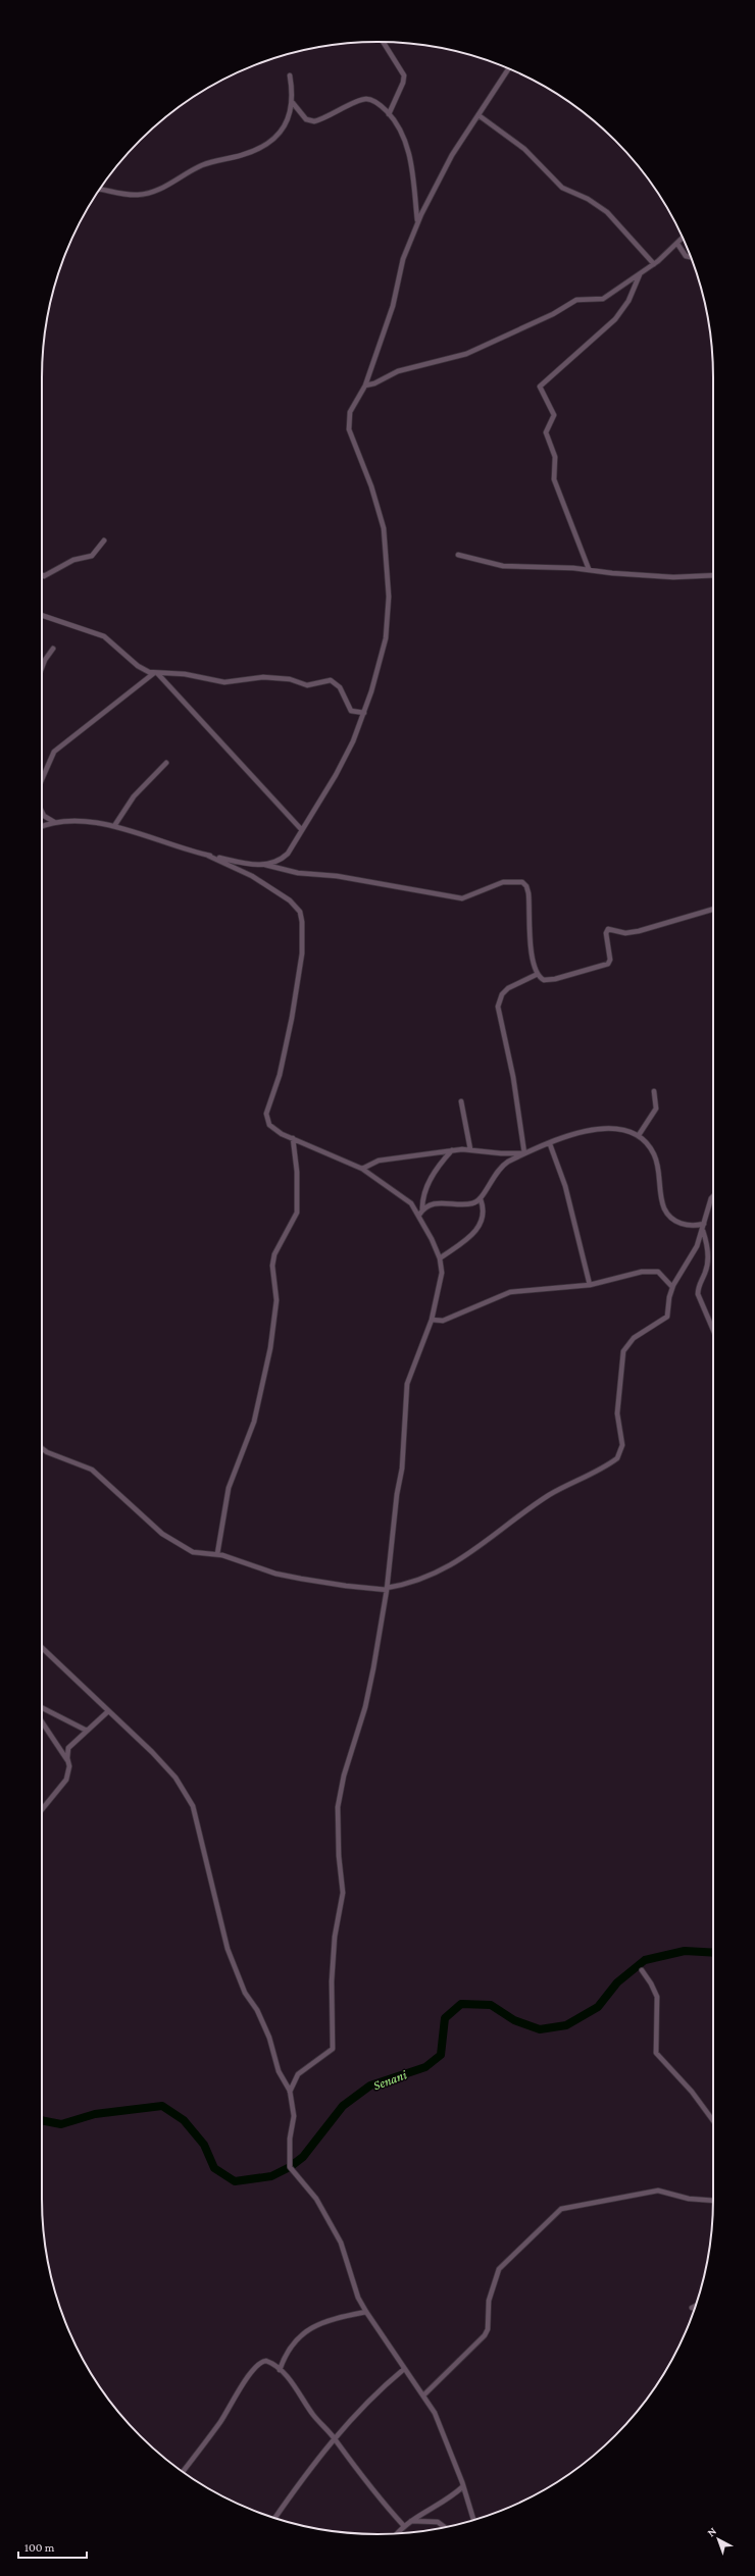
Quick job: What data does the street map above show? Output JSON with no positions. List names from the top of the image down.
{
  "water": ["Senani"],
  "scale_bar": "100 m",
  "north": "top left"
}
